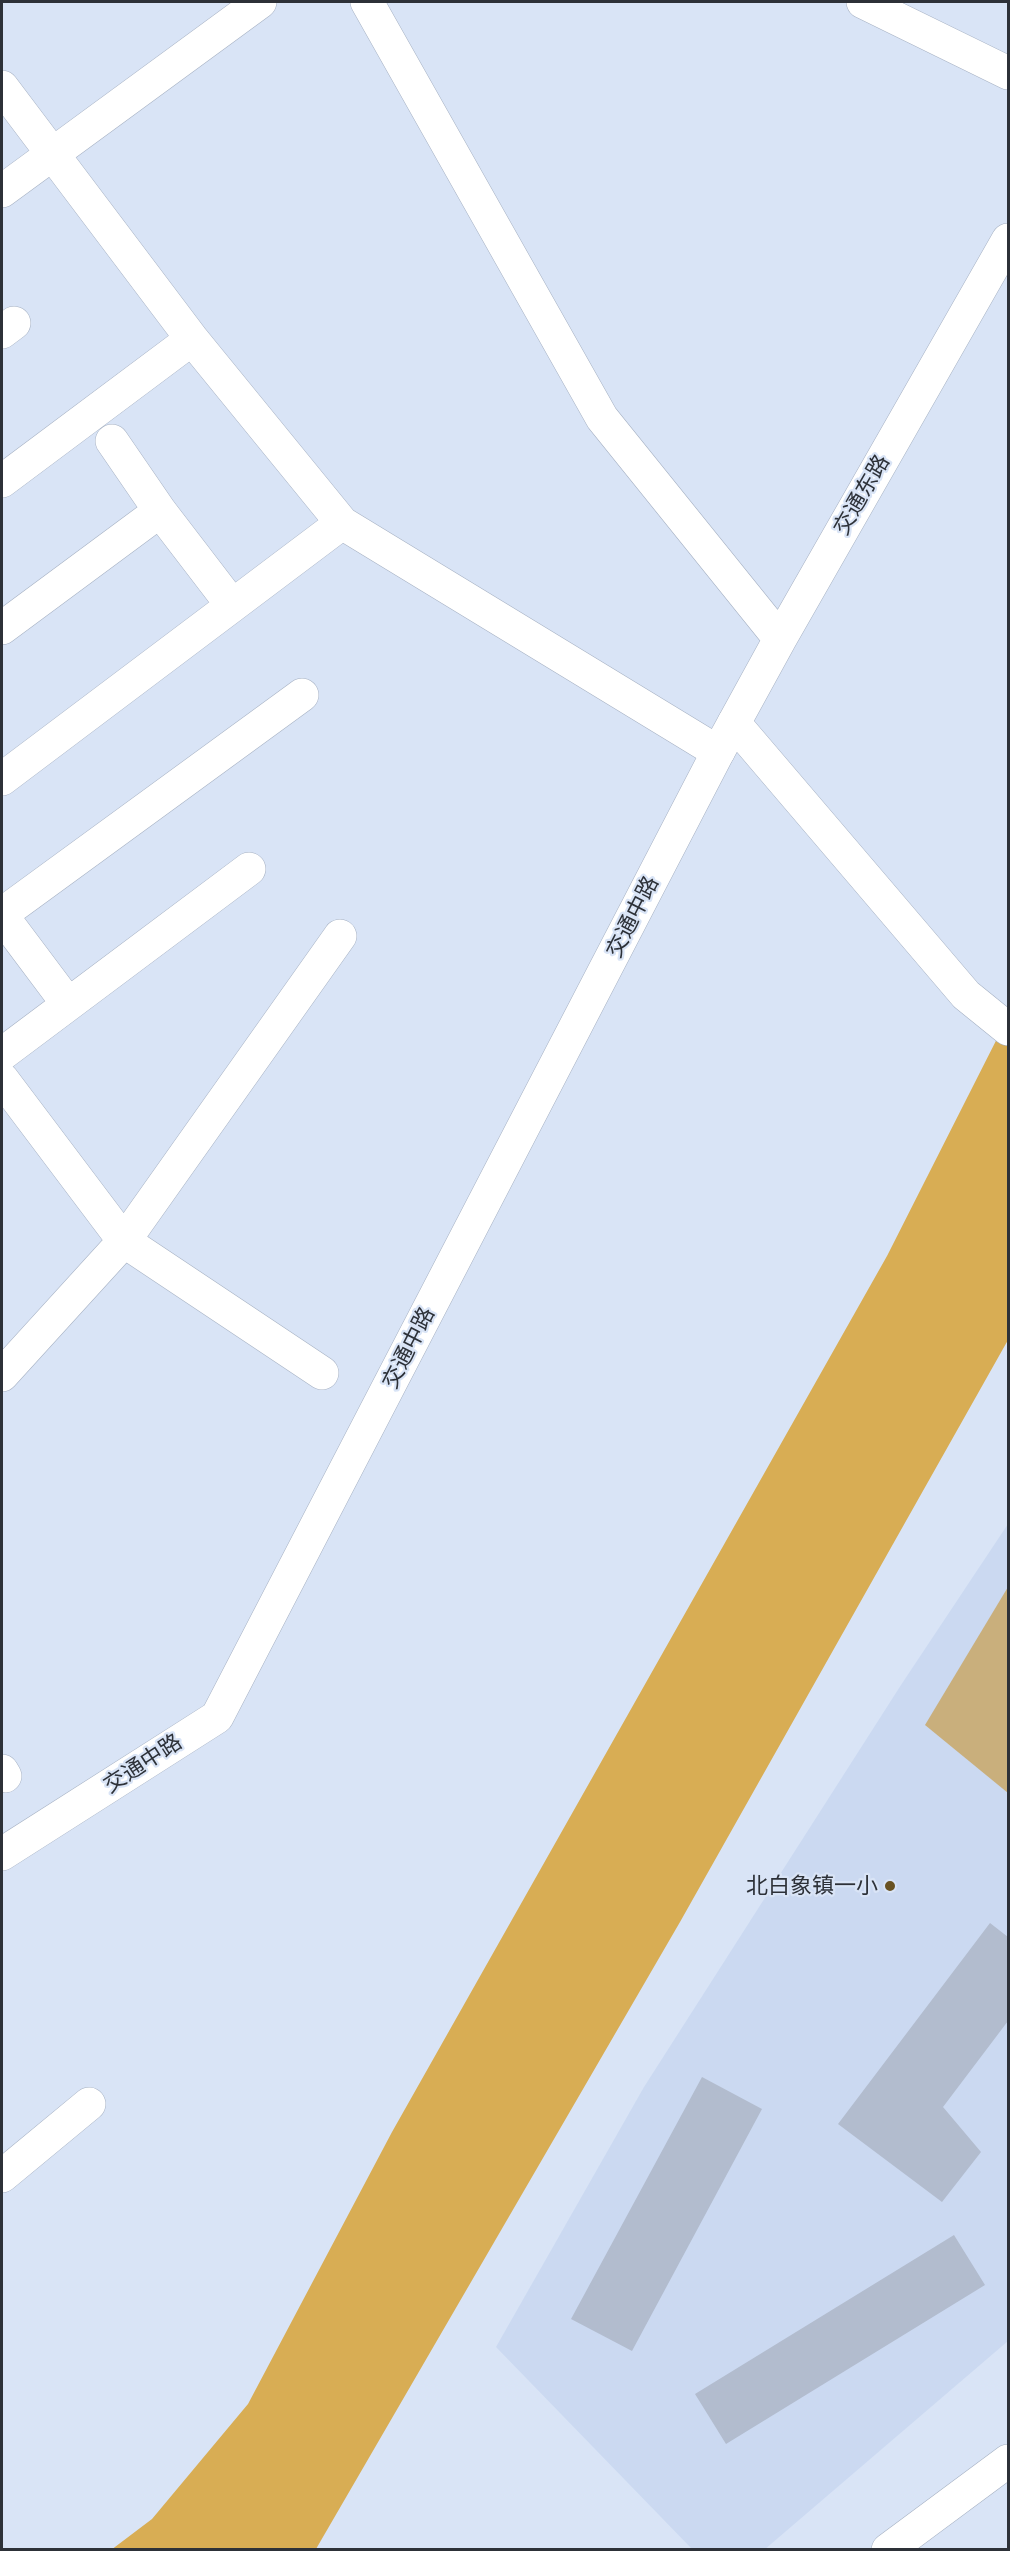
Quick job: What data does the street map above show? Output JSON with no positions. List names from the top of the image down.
{
  "streets": {
    "street": ["交通东路", "交通中路"]
  },
  "crossings": [
    ["交通东路", "交通中路"]
  ],
  "places": ["北白象镇一小"]
}
